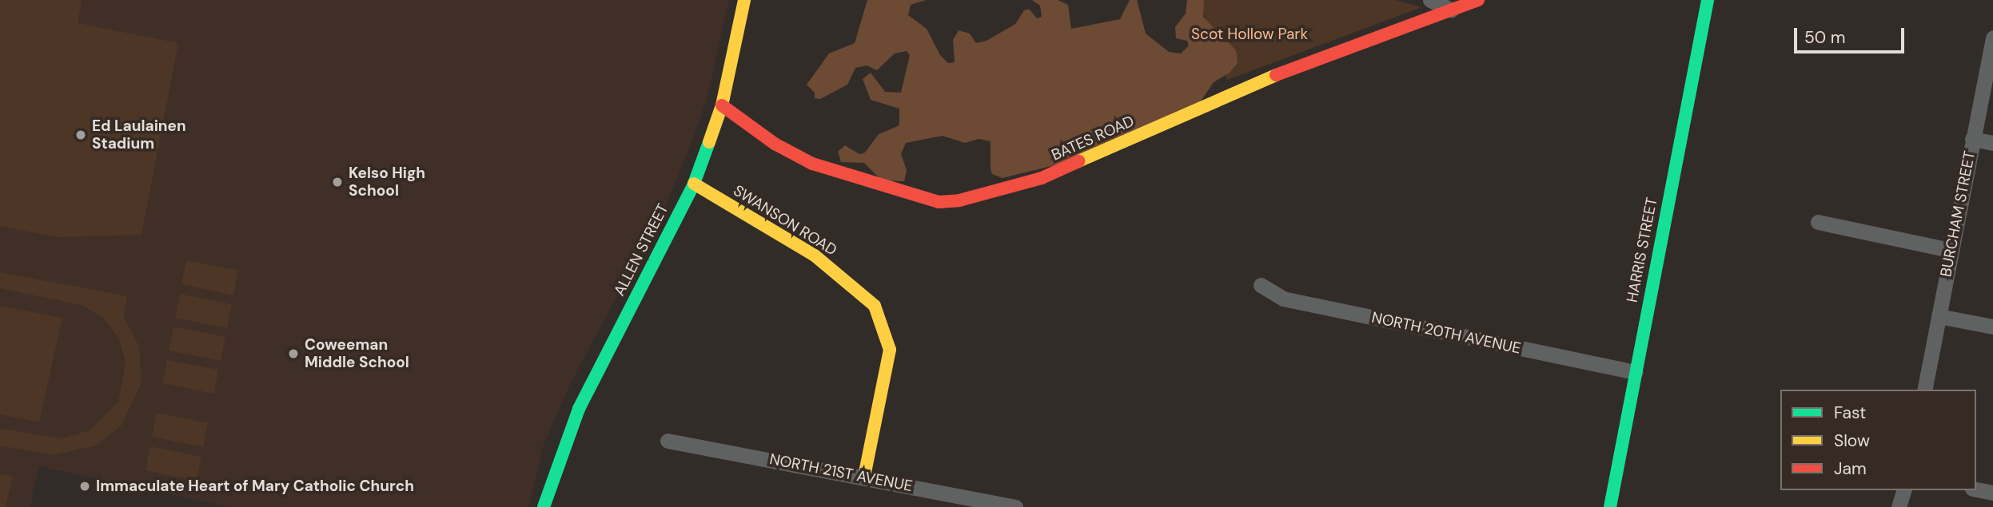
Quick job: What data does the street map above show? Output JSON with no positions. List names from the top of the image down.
{
  "streets": {
    "street": [
      "BATES ROAD",
      "BURCHAM STREET",
      "SWANSON ROAD",
      "ALLEN STREET",
      "HARRIS STREET",
      "NORTH 20TH AVENUE",
      "NORTH 21ST AVENUE"
    ]
  },
  "crossings": [
    ["BATES ROAD", "ALLEN STREET"],
    ["SWANSON ROAD", "ALLEN STREET"],
    ["SWANSON ROAD", "NORTH 21ST AVENUE"],
    ["HARRIS STREET", "NORTH 20TH AVENUE"]
  ],
  "parks": ["Scot Hollow Park"],
  "places": [
    "Ed Laulainen Stadium",
    "Kelso High School",
    "Coweeman Middle School",
    "Immaculate Heart of Mary Catholic Church"
  ],
  "legend": ["Fast", "Slow", "Jam"],
  "scale_bar": "50 m"
}
